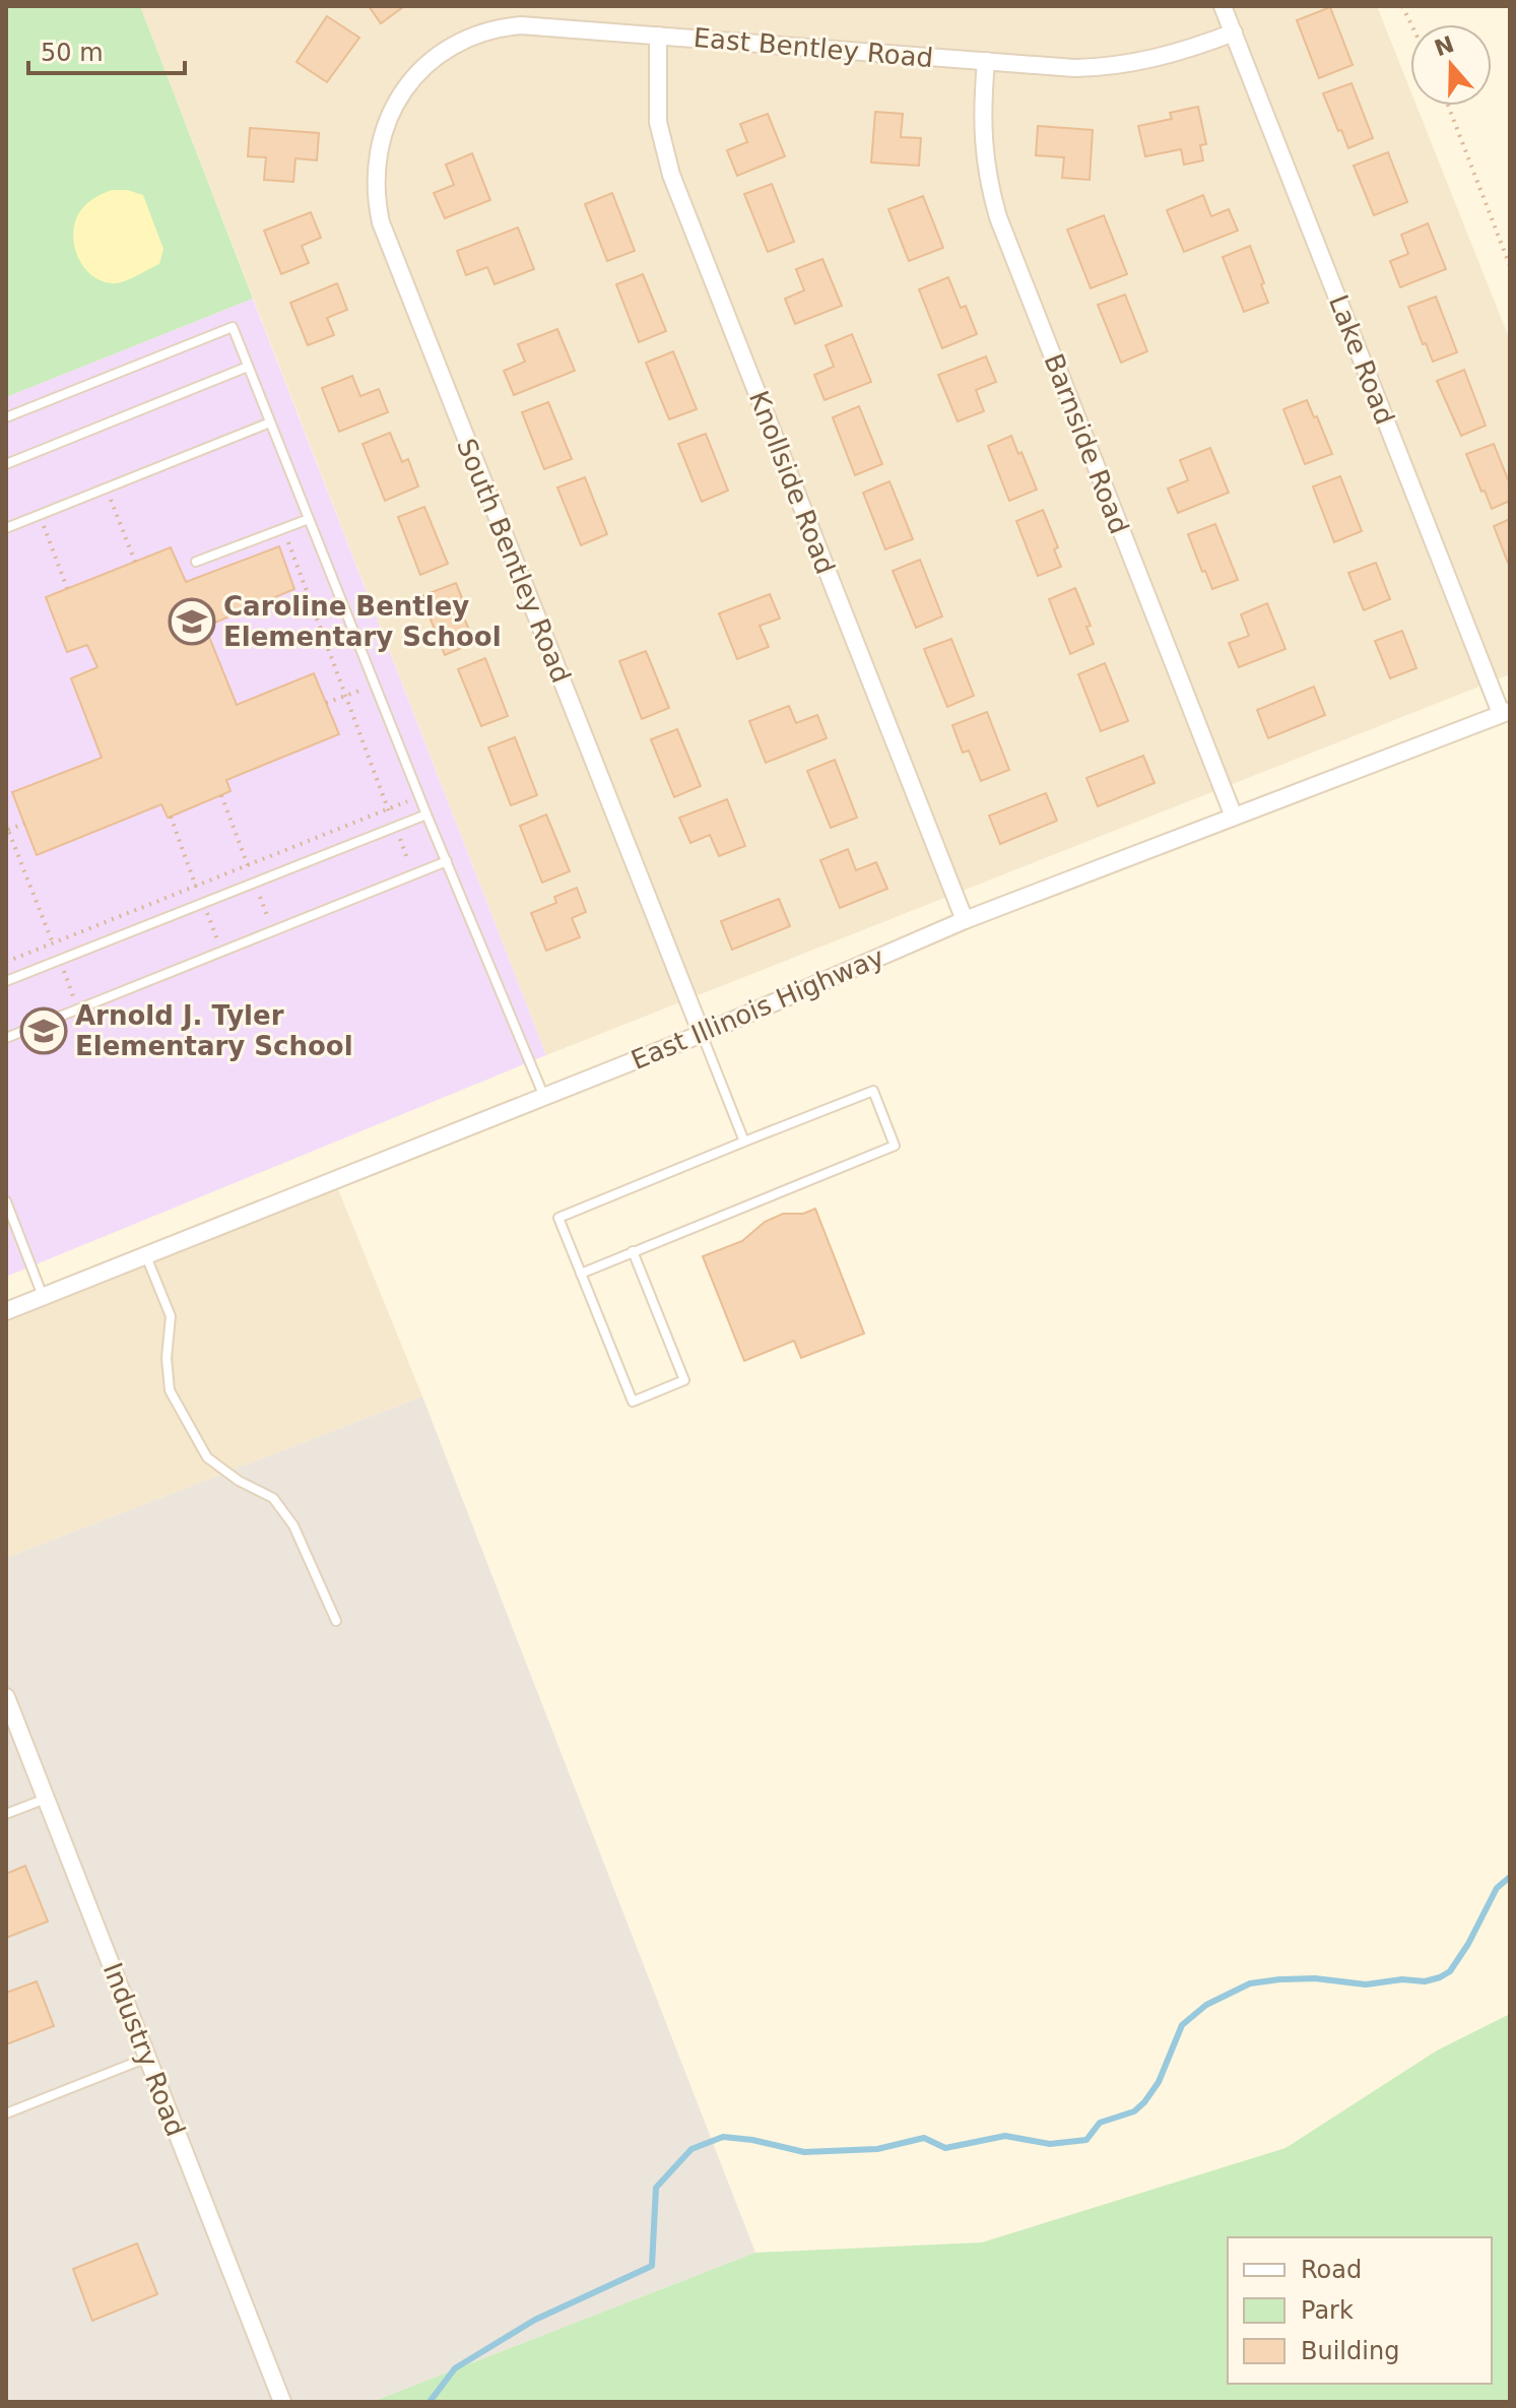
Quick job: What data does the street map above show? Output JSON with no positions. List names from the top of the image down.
{
  "streets": {
    "street": [
      "East Bentley Road",
      "Lake Road",
      "Barnside Road",
      "Knollside Road",
      "South Bentley Road",
      "East Illinois Highway",
      "Industry Road"
    ]
  },
  "crossings": [
    ["East Bentley Road", "Lake Road"],
    ["East Bentley Road", "Barnside Road"],
    ["East Bentley Road", "Knollside Road"],
    ["East Bentley Road", "South Bentley Road"],
    ["Lake Road", "East Illinois Highway"],
    ["Barnside Road", "East Illinois Highway"],
    ["Knollside Road", "East Illinois Highway"],
    ["South Bentley Road", "East Illinois Highway"]
  ],
  "places": {
    "school or university": ["Caroline Bentley Elementary School", "Arnold J. Tyler Elementary School"]
  },
  "legend": ["Road", "Park", "Building"],
  "scale_bar": "50 m",
  "north": "top"
}
